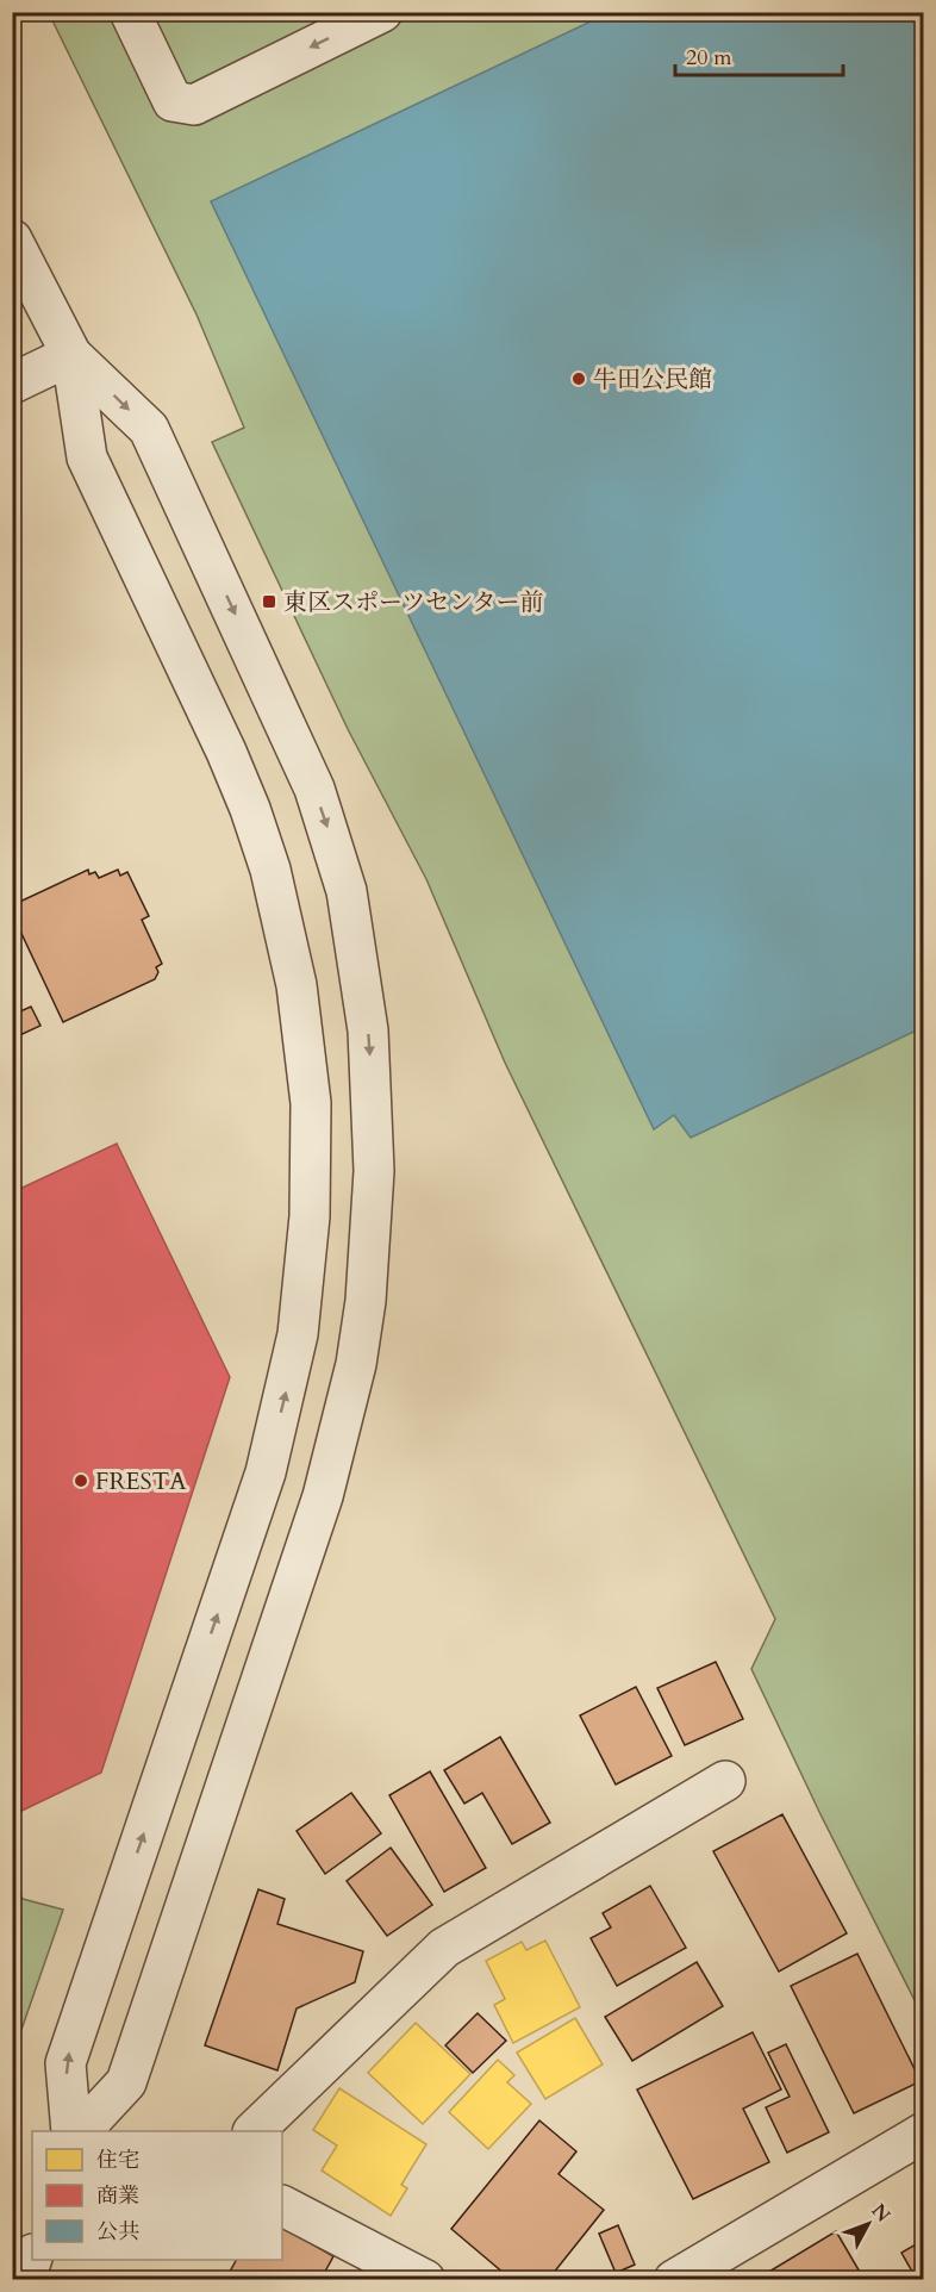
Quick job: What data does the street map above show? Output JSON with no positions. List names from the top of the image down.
{
  "places": {
    "other": ["牛田公民館", "FRESTA"],
    "transit": ["東区スポーツセンター前"]
  },
  "legend": ["住宅", "商業", "公共"],
  "scale_bar": "20 m",
  "north": "top right"
}
